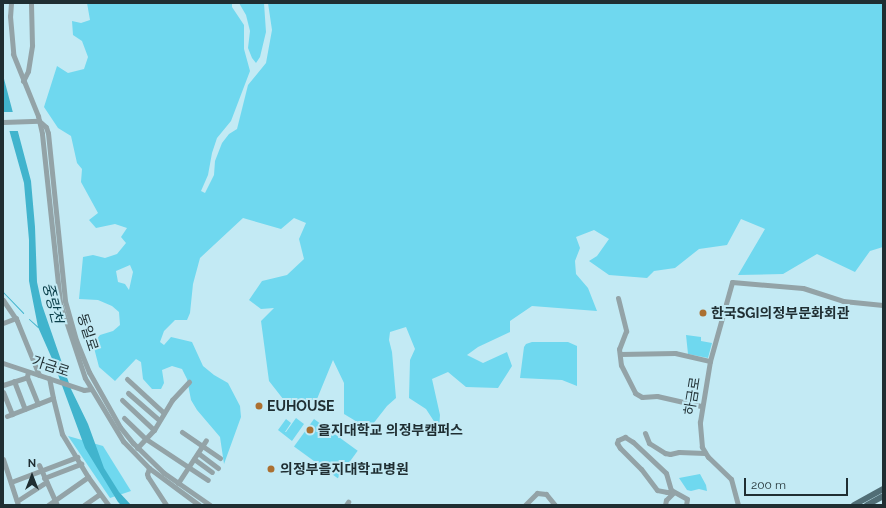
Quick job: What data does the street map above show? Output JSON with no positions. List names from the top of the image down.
{
  "streets": {
    "street": ["동일로", "가금로", "하금로"]
  },
  "crossings": [
    ["동일로", "가금로"]
  ],
  "water": ["중랑천"],
  "places": [
    "한국SGI의정부문화회관",
    "EUHOUSE",
    "을지대학교 의정부캠퍼스",
    "의정부을지대학교병원"
  ],
  "scale_bar": "200 m",
  "north": "top"
}
